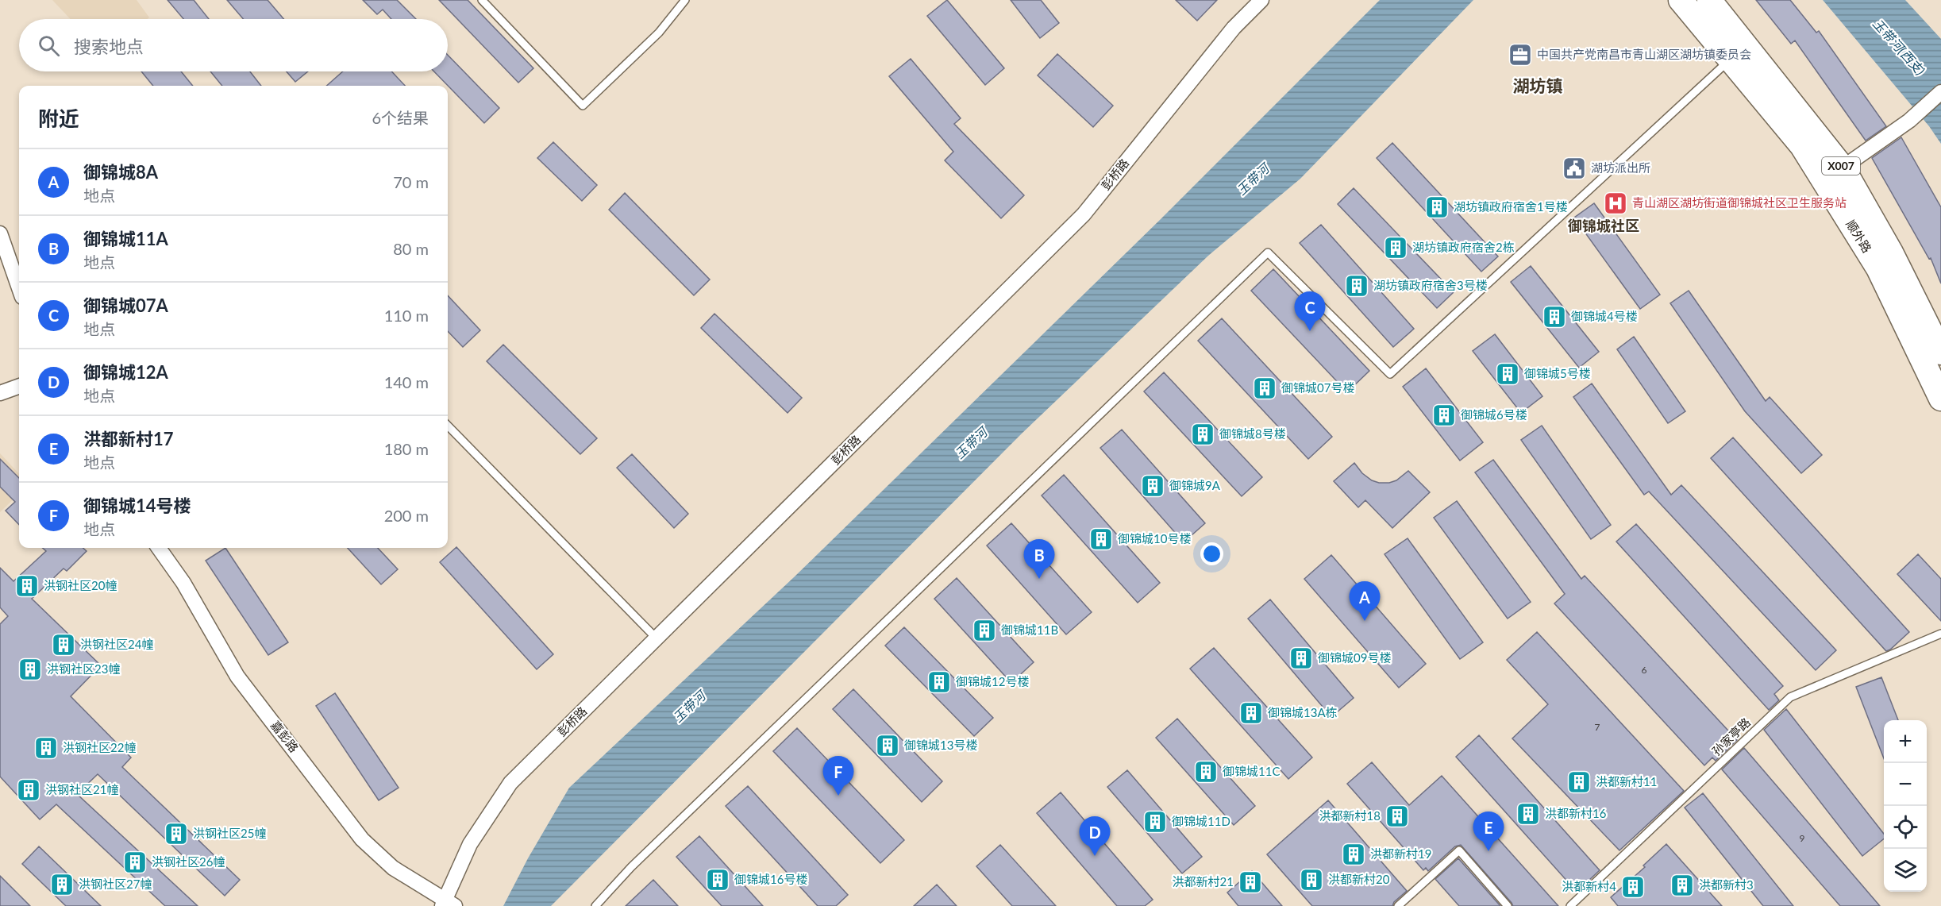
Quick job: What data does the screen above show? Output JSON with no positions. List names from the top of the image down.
{
  "streets": {
    "main road": ["X007", "顺外路"],
    "street": ["彭桥路", "嘉彭路"],
    "lane": ["孙家亭路"]
  },
  "crossings": [
    ["彭桥路", "嘉彭路"]
  ],
  "districts": ["湖坊镇", "御锦城社区"],
  "water": ["玉带河(西支)", "玉带河"],
  "places": {
    "office": ["中国共产党南昌市青山湖区湖坊镇委员会"],
    "public building": ["湖坊派出所"],
    "hospital": ["青山湖区湖坊街道御锦城社区卫生服务站"],
    "building": [
      "湖坊镇政府宿舍1号楼",
      "湖坊镇政府宿舍2栋",
      "湖坊镇政府宿舍3号楼",
      "御锦城4号楼",
      "御锦城5号楼",
      "御锦城07号楼",
      "御锦城6号楼",
      "御锦城8号楼",
      "御锦城9A",
      "御锦城10号楼",
      "洪钢社区20幢",
      "御锦城11B",
      "洪钢社区24幢",
      "御锦城09号楼",
      "洪钢社区23幢",
      "御锦城12号楼",
      "御锦城13A栋",
      "御锦城13号楼",
      "洪钢社区22幢",
      "御锦城11C",
      "洪都新村11",
      "洪钢社区21幢",
      "洪都新村16",
      "洪都新村18",
      "御锦城11D",
      "洪钢社区25幢",
      "洪都新村19",
      "洪钢社区26幢",
      "御锦城16号楼",
      "洪都新村20",
      "洪都新村21",
      "洪钢社区27幢",
      "洪都新村3",
      "洪都新村4"
    ]
  },
  "house_numbers": ["6", "7", "9"],
  "page": {
    "search": "搜索地点",
    "heading": ["附近", "6个结果"],
    "list": [
      {
        "mark": "A",
        "name": "御锦城8A",
        "note": "地点",
        "value": "70 m"
      },
      {
        "mark": "B",
        "name": "御锦城11A",
        "note": "地点",
        "value": "80 m"
      },
      {
        "mark": "C",
        "name": "御锦城07A",
        "note": "地点",
        "value": "110 m"
      },
      {
        "mark": "D",
        "name": "御锦城12A",
        "note": "地点",
        "value": "140 m"
      },
      {
        "mark": "E",
        "name": "洪都新村17",
        "note": "地点",
        "value": "180 m"
      },
      {
        "mark": "F",
        "name": "御锦城14号楼",
        "note": "地点",
        "value": "200 m"
      }
    ],
    "pins": [
      "C",
      "B",
      "A",
      "F",
      "E",
      "D"
    ],
    "map_buttons": ["+", "−"]
  }
}
